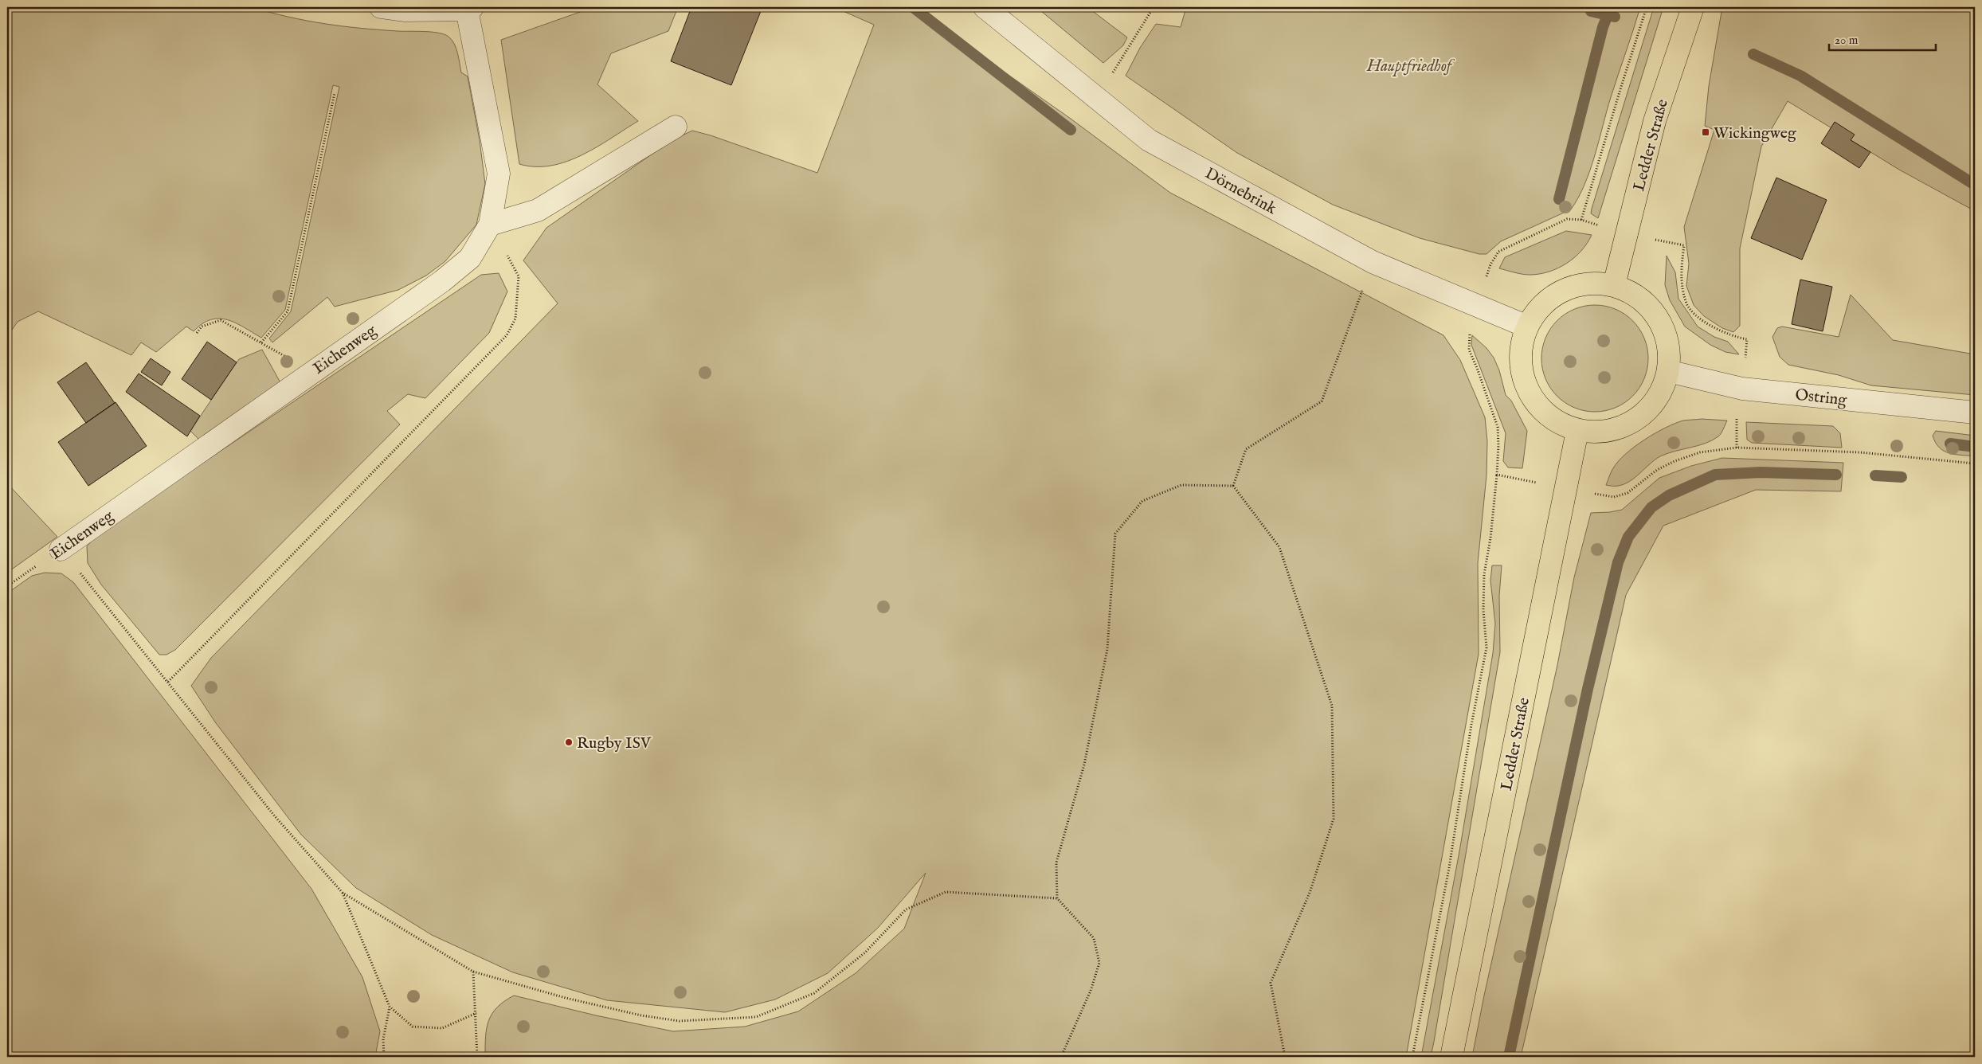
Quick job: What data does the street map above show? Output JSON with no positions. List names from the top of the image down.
{
  "streets": {
    "main road": ["Ledder Straße"],
    "street": ["Dörnebrink", "Eichenweg", "Ostring"]
  },
  "parks": ["Hauptfriedhof"],
  "places": {
    "transit": ["Wickingweg"],
    "other": ["Rugby ISV"]
  },
  "scale_bar": "20 m"
}
